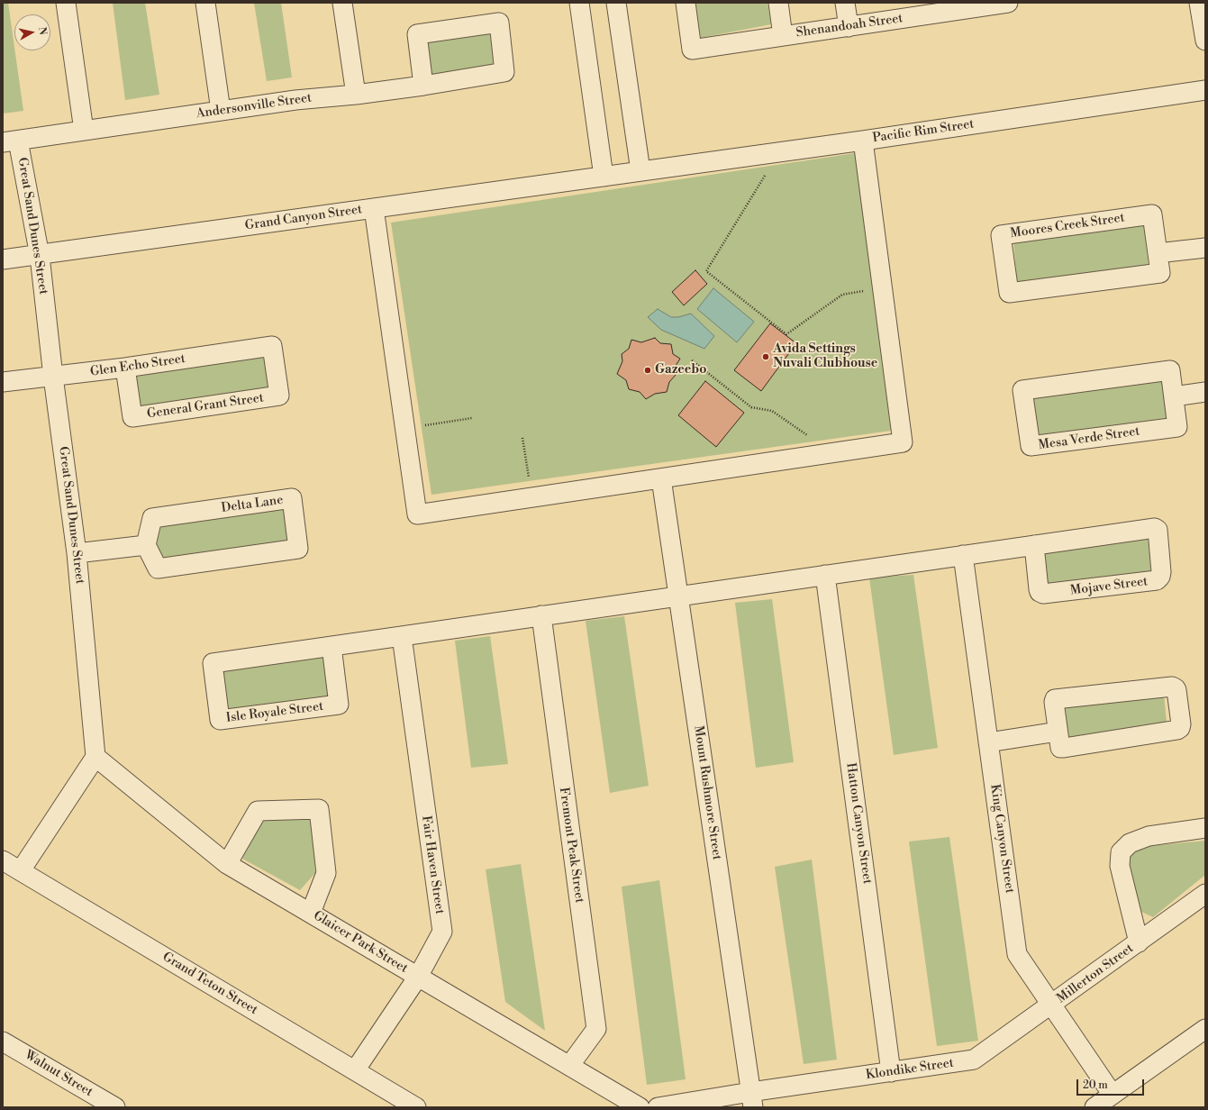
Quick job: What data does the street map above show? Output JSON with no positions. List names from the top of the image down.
{
  "streets": {
    "street": [
      "Shenandoah Street",
      "Andersonville Street",
      "Pacific Rim Street",
      "Grand Canyon Street",
      "Great Sand Dunes Street",
      "Moores Creek Street",
      "Glen Echo Street",
      "General Grant Street",
      "Mesa Verde Street",
      "Delta Lane",
      "Mojave Street",
      "Isle Royale Street",
      "Mount Rushmore Street",
      "Hatton Canyon Street",
      "King Canyon Street",
      "Fremont Peak Street",
      "Fair Haven Street",
      "Glaicer Park Street",
      "Millerton Street",
      "Grand Teton Street",
      "Klondike Street",
      "Walnut Street"
    ]
  },
  "crossings": [
    ["Andersonville Street", "Great Sand Dunes Street"],
    ["Pacific Rim Street", "Grand Canyon Street"],
    ["Grand Canyon Street", "Great Sand Dunes Street"],
    ["Great Sand Dunes Street", "Glen Echo Street"],
    ["Great Sand Dunes Street", "Glaicer Park Street"],
    ["Glen Echo Street", "General Grant Street"],
    ["Mojave Street", "Isle Royale Street"],
    ["Mojave Street", "Mount Rushmore Street"],
    ["Mojave Street", "Hatton Canyon Street"],
    ["Mojave Street", "King Canyon Street"],
    ["Isle Royale Street", "Mount Rushmore Street"],
    ["Isle Royale Street", "Fremont Peak Street"],
    ["Isle Royale Street", "Fair Haven Street"],
    ["Mount Rushmore Street", "Klondike Street"],
    ["Hatton Canyon Street", "Klondike Street"],
    ["King Canyon Street", "Millerton Street"],
    ["King Canyon Street", "Klondike Street"],
    ["Fremont Peak Street", "Glaicer Park Street"],
    ["Fair Haven Street", "Glaicer Park Street"],
    ["Fair Haven Street", "Grand Teton Street"],
    ["Millerton Street", "Klondike Street"]
  ],
  "places": ["Avida Settings Nuvali Clubhouse", "Gazeebo"],
  "scale_bar": "20 m",
  "north": "right"
}
